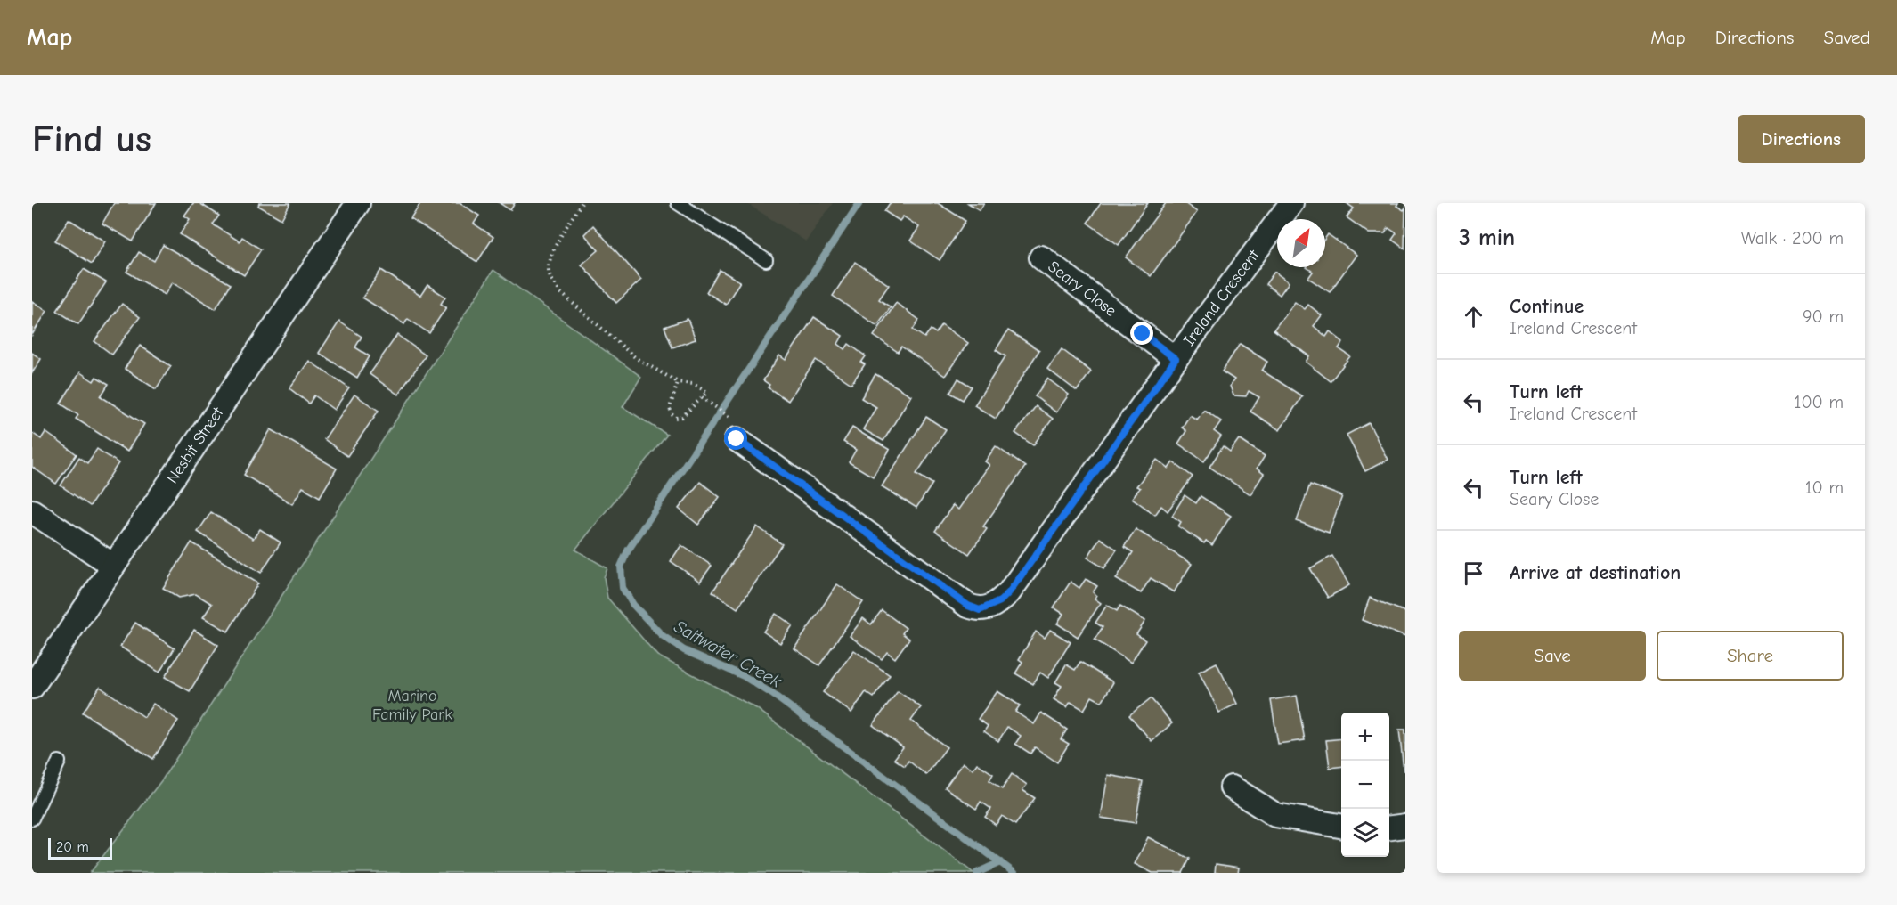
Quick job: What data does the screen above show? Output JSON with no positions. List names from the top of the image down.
{
  "streets": {
    "street": ["Seary Close", "Ireland Crescent", "Nesbit Street"]
  },
  "crossings": [
    ["Seary Close", "Ireland Crescent"]
  ],
  "water": ["Saltwater Creek"],
  "parks": ["Marino Family Park"],
  "scale_bar": "20 m",
  "north": "top right",
  "page": {
    "header": "Map",
    "nav": ["Map", "Directions", "Saved"],
    "buttons": [
      "Directions",
      ["Save", "Share"]
    ],
    "title": "Find us",
    "heading": ["3 min", "Walk · 200 m"],
    "list": [
      ["Continue", "Ireland Crescent", "90 m"],
      ["Turn left", "Ireland Crescent", "100 m"],
      ["Turn left", "Seary Close", "10 m"],
      "Arrive at destination"
    ],
    "map_buttons": ["+", "−"],
    "scale": "20 m"
  }
}
